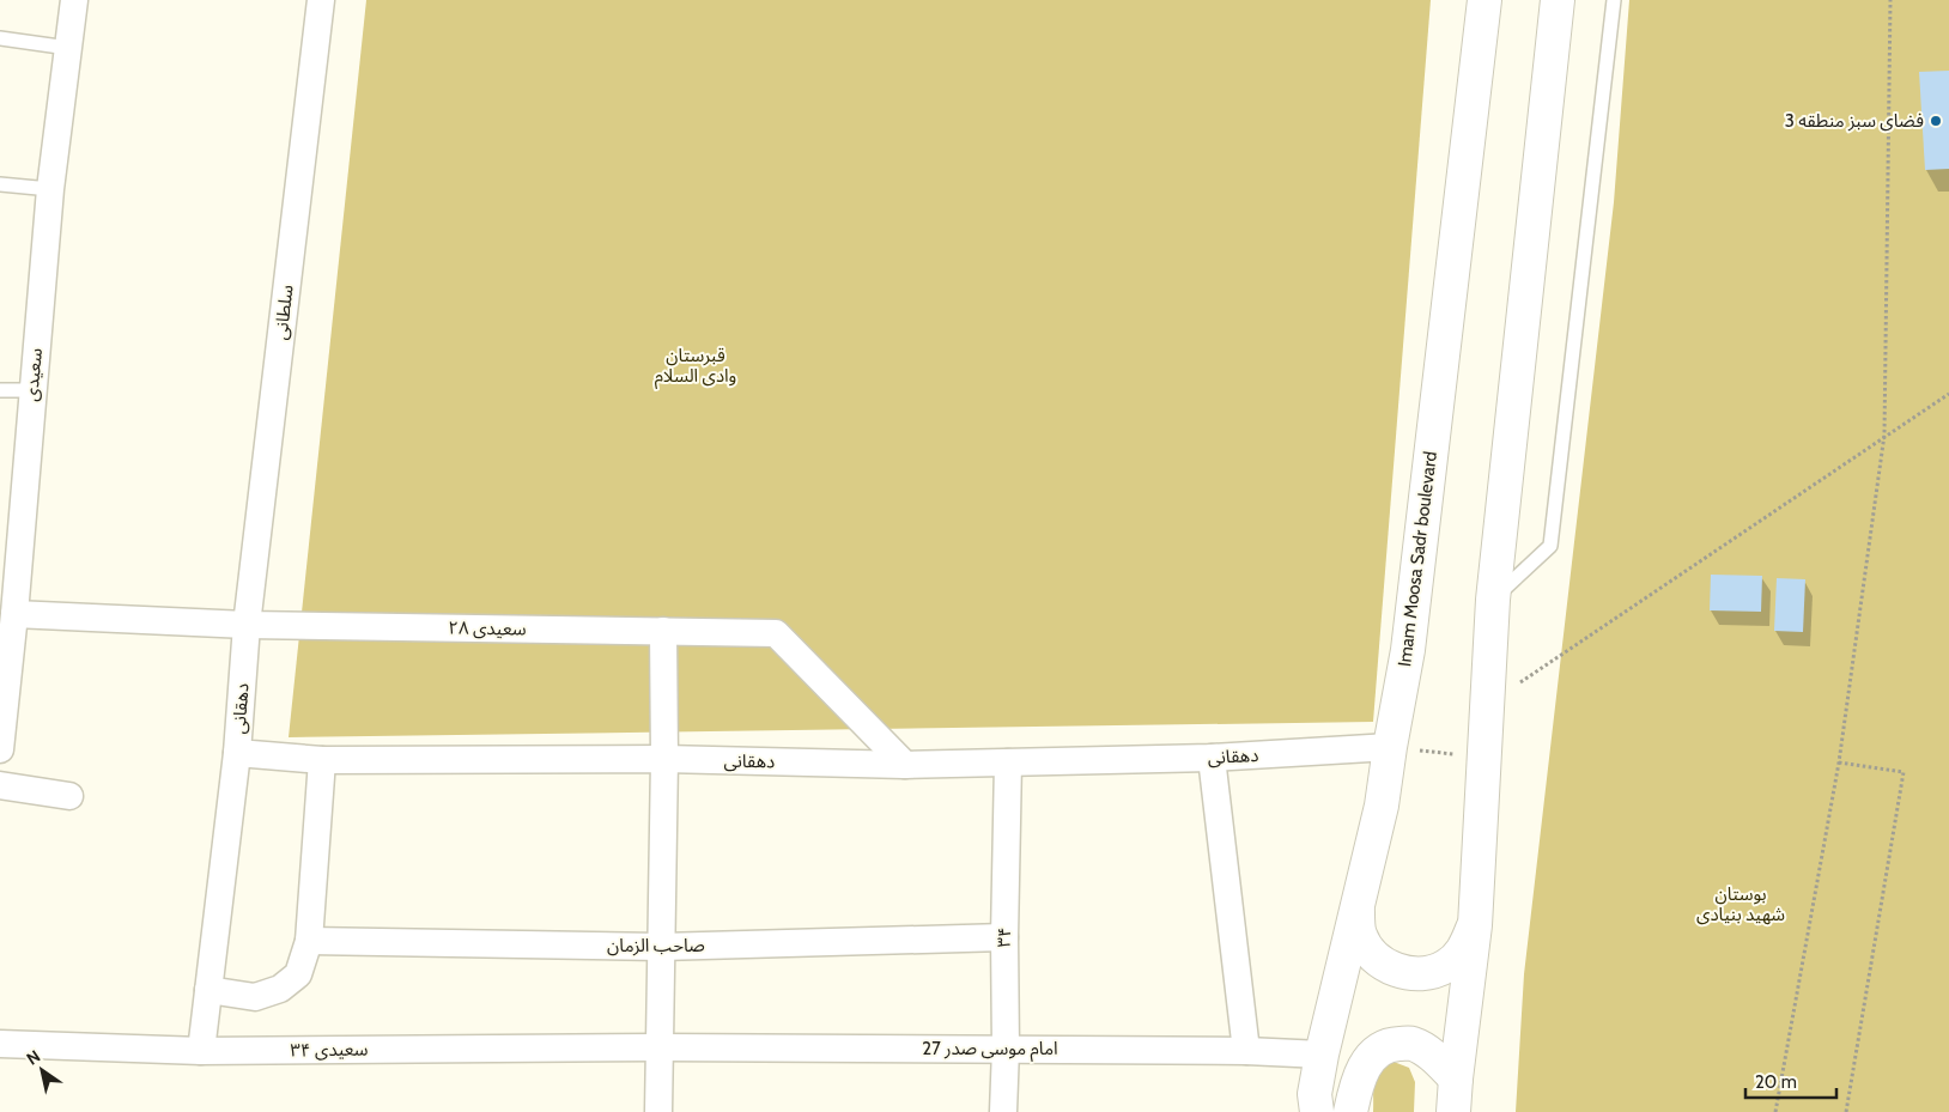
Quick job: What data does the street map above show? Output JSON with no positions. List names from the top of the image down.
{
  "streets": {
    "main road": ["Imam Moosa Sadr boulevard"],
    "street": [
      "سلطانی",
      "سعیدی",
      "سعیدی ۲۸",
      "دهقانی",
      "۳۴",
      "صاحب الزمان",
      "امام موسی صدر 27",
      "سعیدی ۳۴"
    ]
  },
  "crossings": [
    ["سلطانی", "سعیدی ۲۸"],
    ["سلطانی", "دهقانی"],
    ["سعیدی", "سعیدی ۲۸"],
    ["Imam Moosa Sadr boulevard", "دهقانی"],
    ["Imam Moosa Sadr boulevard", "امام موسی صدر 27"],
    ["سعیدی ۲۸", "دهقانی"],
    ["دهقانی", "۳۴"],
    ["۳۴", "صاحب الزمان"],
    ["۳۴", "امام موسی صدر 27"],
    ["امام موسی صدر 27", "سعیدی ۳۴"]
  ],
  "parks": ["قبرستان وادی السلام", "بوستان شهید بنیادی"],
  "places": ["فضای سبز منطقه 3"],
  "scale_bar": "20 m",
  "north": "top left"
}
